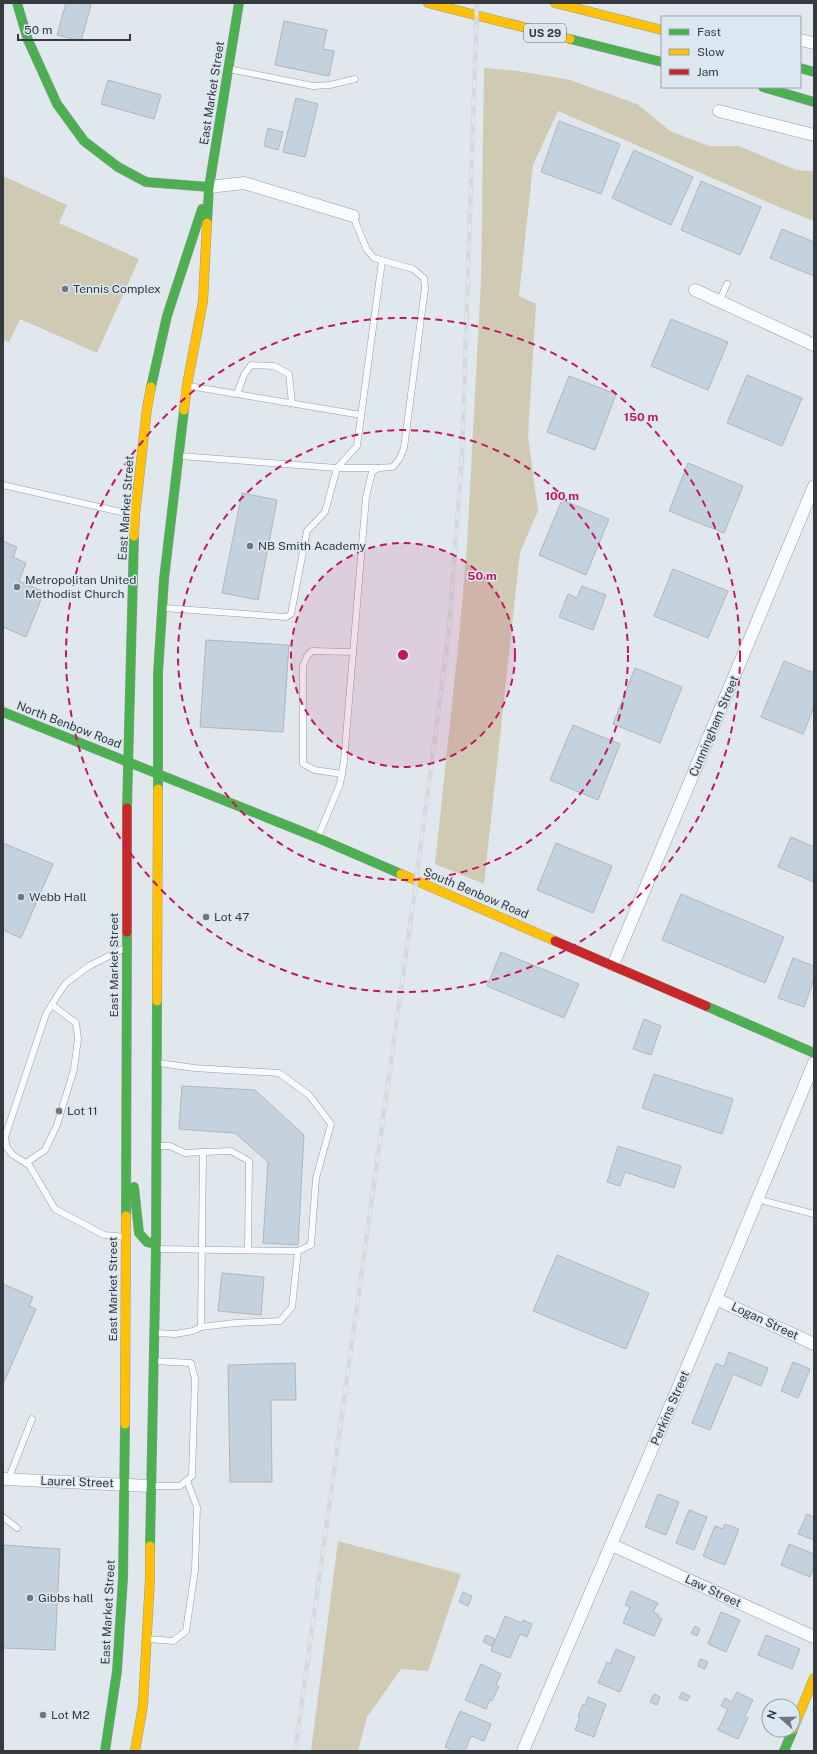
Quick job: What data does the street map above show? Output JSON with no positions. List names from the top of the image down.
{
  "streets": {
    "main road": [
      "US 29",
      "East Market Street",
      "North Benbow Road",
      "South Benbow Road"
    ],
    "street": [
      "Cunningham Street",
      "Logan Street",
      "Perkins Street",
      "Laurel Street",
      "Law Street"
    ]
  },
  "crossings": [
    ["East Market Street", "North Benbow Road"],
    ["East Market Street", "South Benbow Road"],
    ["East Market Street", "Laurel Street"],
    ["North Benbow Road", "South Benbow Road"],
    ["Cunningham Street", "South Benbow Road"],
    ["Logan Street", "Perkins Street"],
    ["Perkins Street", "Law Street"]
  ],
  "places": [
    "Tennis Complex",
    "NB Smith Academy",
    "Metropolitan United Methodist Church",
    "Webb Hall",
    "Lot 47",
    "Lot 11",
    "Gibbs hall",
    "Lot M2"
  ],
  "legend": ["Fast", "Slow", "Jam"],
  "scale_bar": "50 m",
  "north": "left",
  "rings": ["150 m", "100 m", "50 m"]
}
